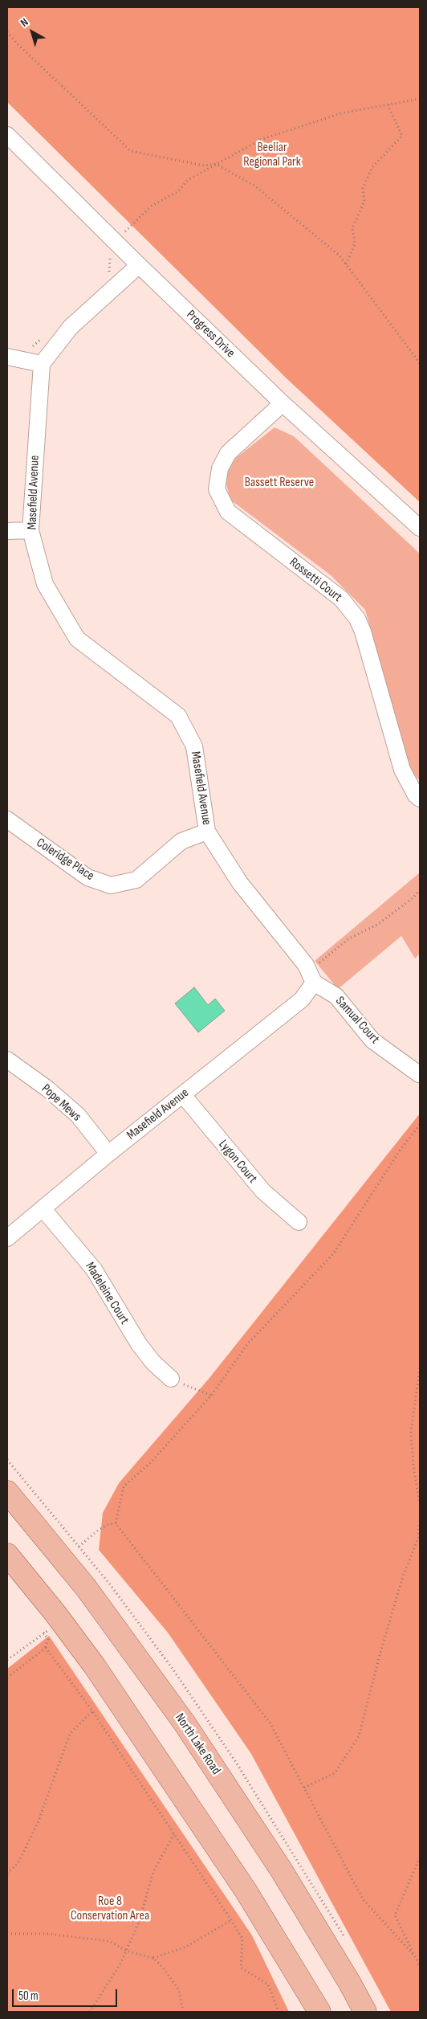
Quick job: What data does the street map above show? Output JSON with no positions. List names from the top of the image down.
{
  "streets": {
    "main road": ["North Lake Road"],
    "street": [
      "Progress Drive",
      "Masefield Avenue",
      "Rossetti Court",
      "Coleridge Place",
      "Samual Court",
      "Pope Mews",
      "Lygon Court",
      "Madeleine Court"
    ]
  },
  "crossings": [
    ["Progress Drive", "Rossetti Court"],
    ["Masefield Avenue", "Coleridge Place"],
    ["Masefield Avenue", "Samual Court"],
    ["Masefield Avenue", "Pope Mews"],
    ["Masefield Avenue", "Lygon Court"],
    ["Masefield Avenue", "Madeleine Court"]
  ],
  "parks": ["Beeliar Regional Park", "Bassett Reserve", "Roe 8 Conservation Area"],
  "scale_bar": "50 m",
  "north": "top left"
}
